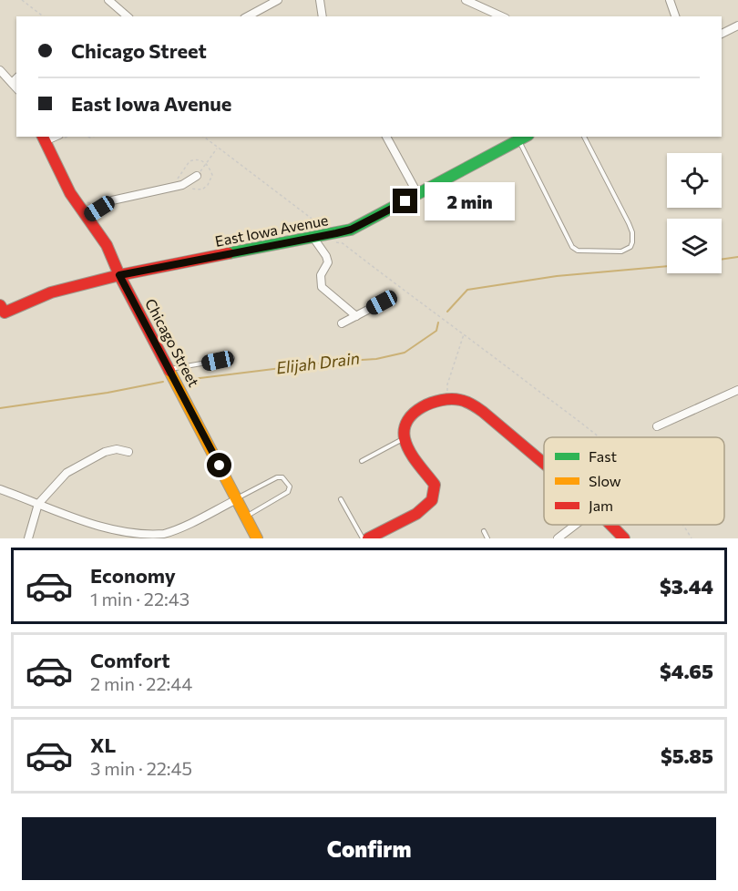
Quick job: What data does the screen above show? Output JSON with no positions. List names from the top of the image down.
{
  "streets": {
    "street": ["East Iowa Avenue", "Chicago Street"]
  },
  "crossings": [
    ["East Iowa Avenue", "Chicago Street"]
  ],
  "water": ["Elijah Drain"],
  "legend": ["Fast", "Slow", "Jam"],
  "page": {
    "banner": ["Chicago Street", "East Iowa Avenue"],
    "bubble": "2 min",
    "list": [
      {
        "name": "Economy",
        "note": "1 min · 22:43",
        "value": "$3.44"
      },
      {
        "name": "Comfort",
        "note": "2 min · 22:44",
        "value": "$4.65"
      },
      {
        "name": "XL",
        "note": "3 min · 22:45",
        "value": "$5.85"
      }
    ],
    "buttons": "Confirm"
  }
}
